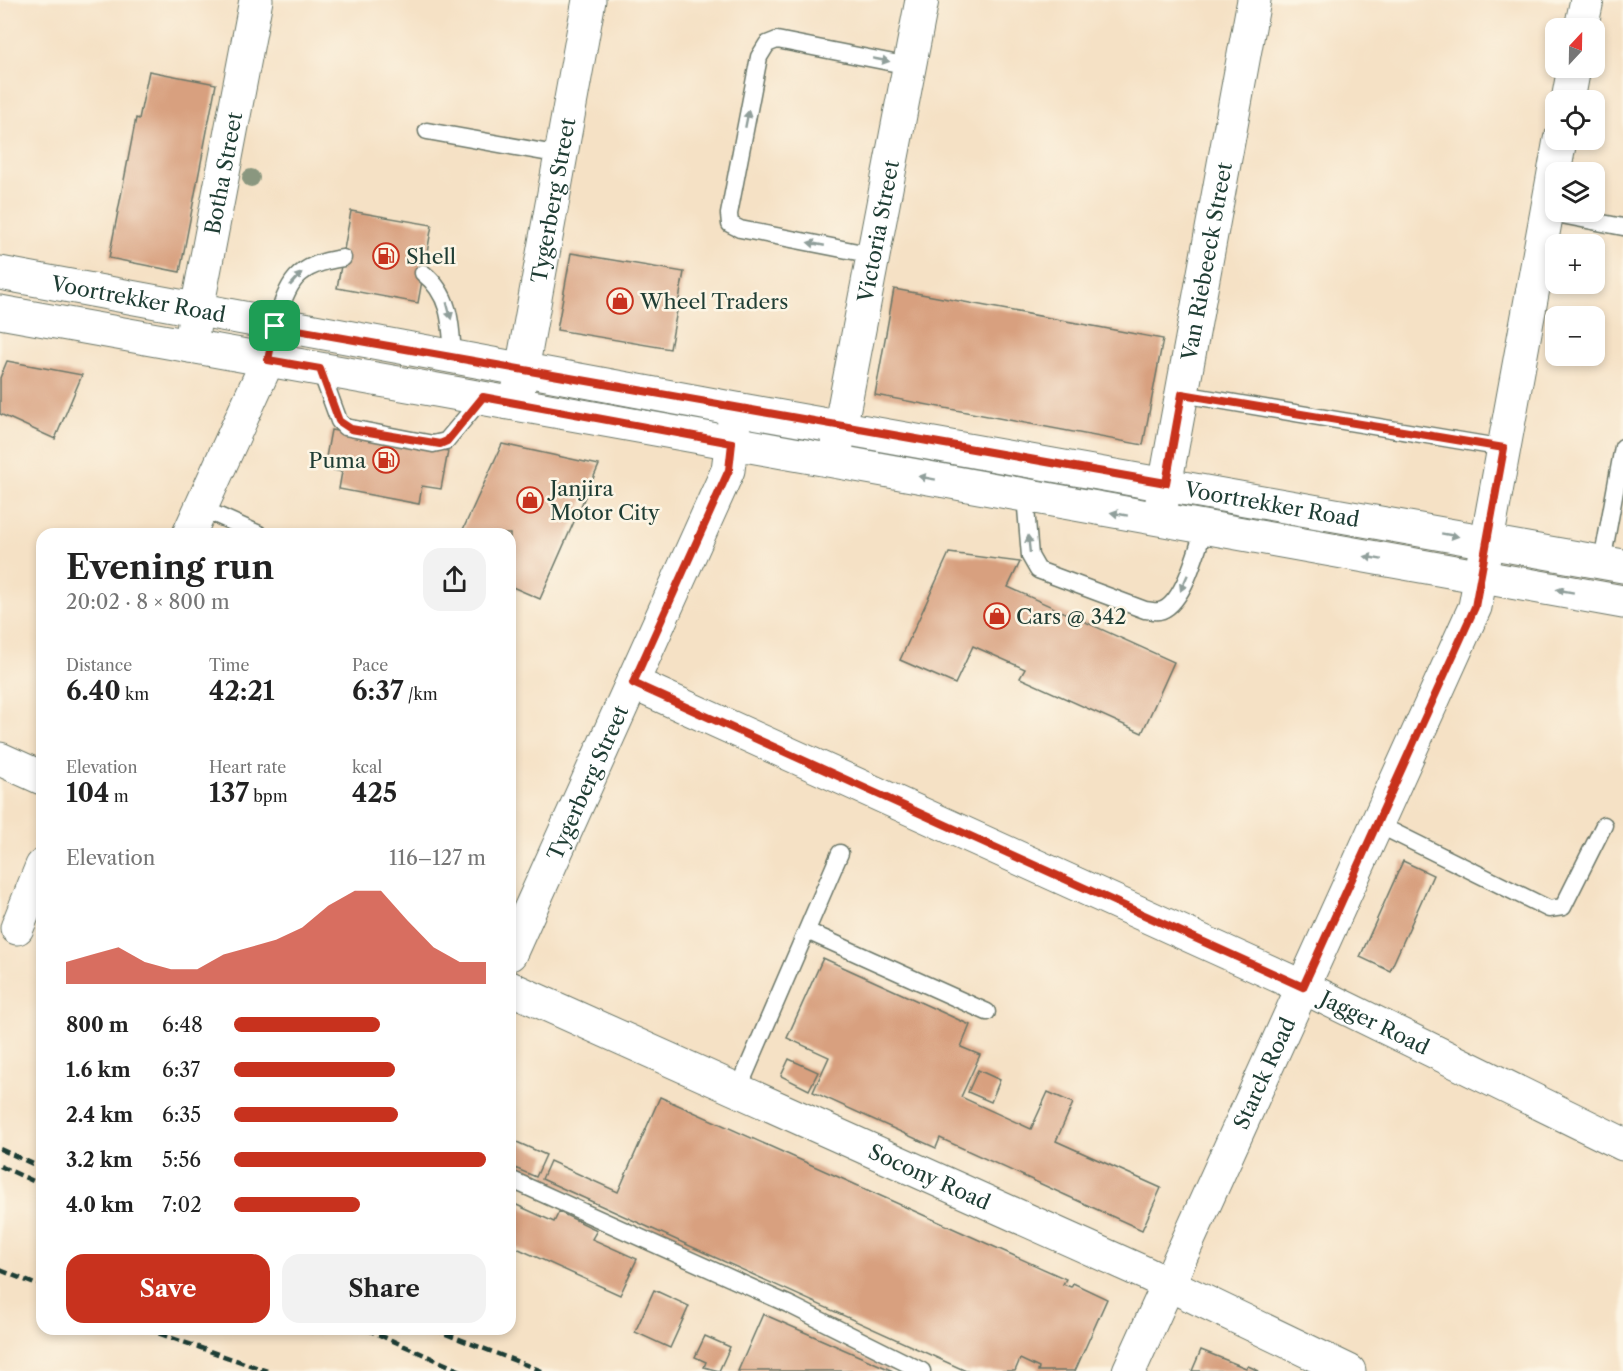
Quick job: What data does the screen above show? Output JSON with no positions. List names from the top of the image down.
{
  "streets": {
    "street": [
      "Botha Street",
      "Tygerberg Street",
      "Victoria Street",
      "Van Riebeeck Street",
      "Voortrekker Road",
      "Jagger Road",
      "Starck Road",
      "Socony Road"
    ]
  },
  "crossings": [
    ["Botha Street", "Voortrekker Road"],
    ["Tygerberg Street", "Voortrekker Road"],
    ["Tygerberg Street", "Jagger Road"],
    ["Victoria Street", "Voortrekker Road"],
    ["Van Riebeeck Street", "Voortrekker Road"],
    ["Voortrekker Road", "Starck Road"],
    ["Jagger Road", "Starck Road"],
    ["Starck Road", "Socony Road"]
  ],
  "places": {
    "fuel station": ["Shell", "Puma"],
    "shop": ["Wheel Traders", "Janjira Motor City", "Cars @ 342"]
  },
  "north": "top",
  "page": {
    "map_buttons": ["+", "−"],
    "heading": ["Evening run", "20:02 · 8 × 800 m"],
    "stats": [
      ["Distance", "6.40 km"],
      ["Time", "42:21"],
      ["Pace", "6:37 /km"],
      ["Elevation", "104 m"],
      ["Heart rate", "137 bpm"],
      ["kcal", "425"]
    ],
    "chart": ["Elevation", "116–127 m"],
    "list": [
      {
        "name": "800 m",
        "note": "6:48"
      },
      {
        "name": "1.6 km",
        "note": "6:37"
      },
      {
        "name": "2.4 km",
        "note": "6:35"
      },
      {
        "name": "3.2 km",
        "note": "5:56"
      },
      {
        "name": "4.0 km",
        "note": "7:02"
      }
    ],
    "buttons": ["Save", "Share"]
  }
}
